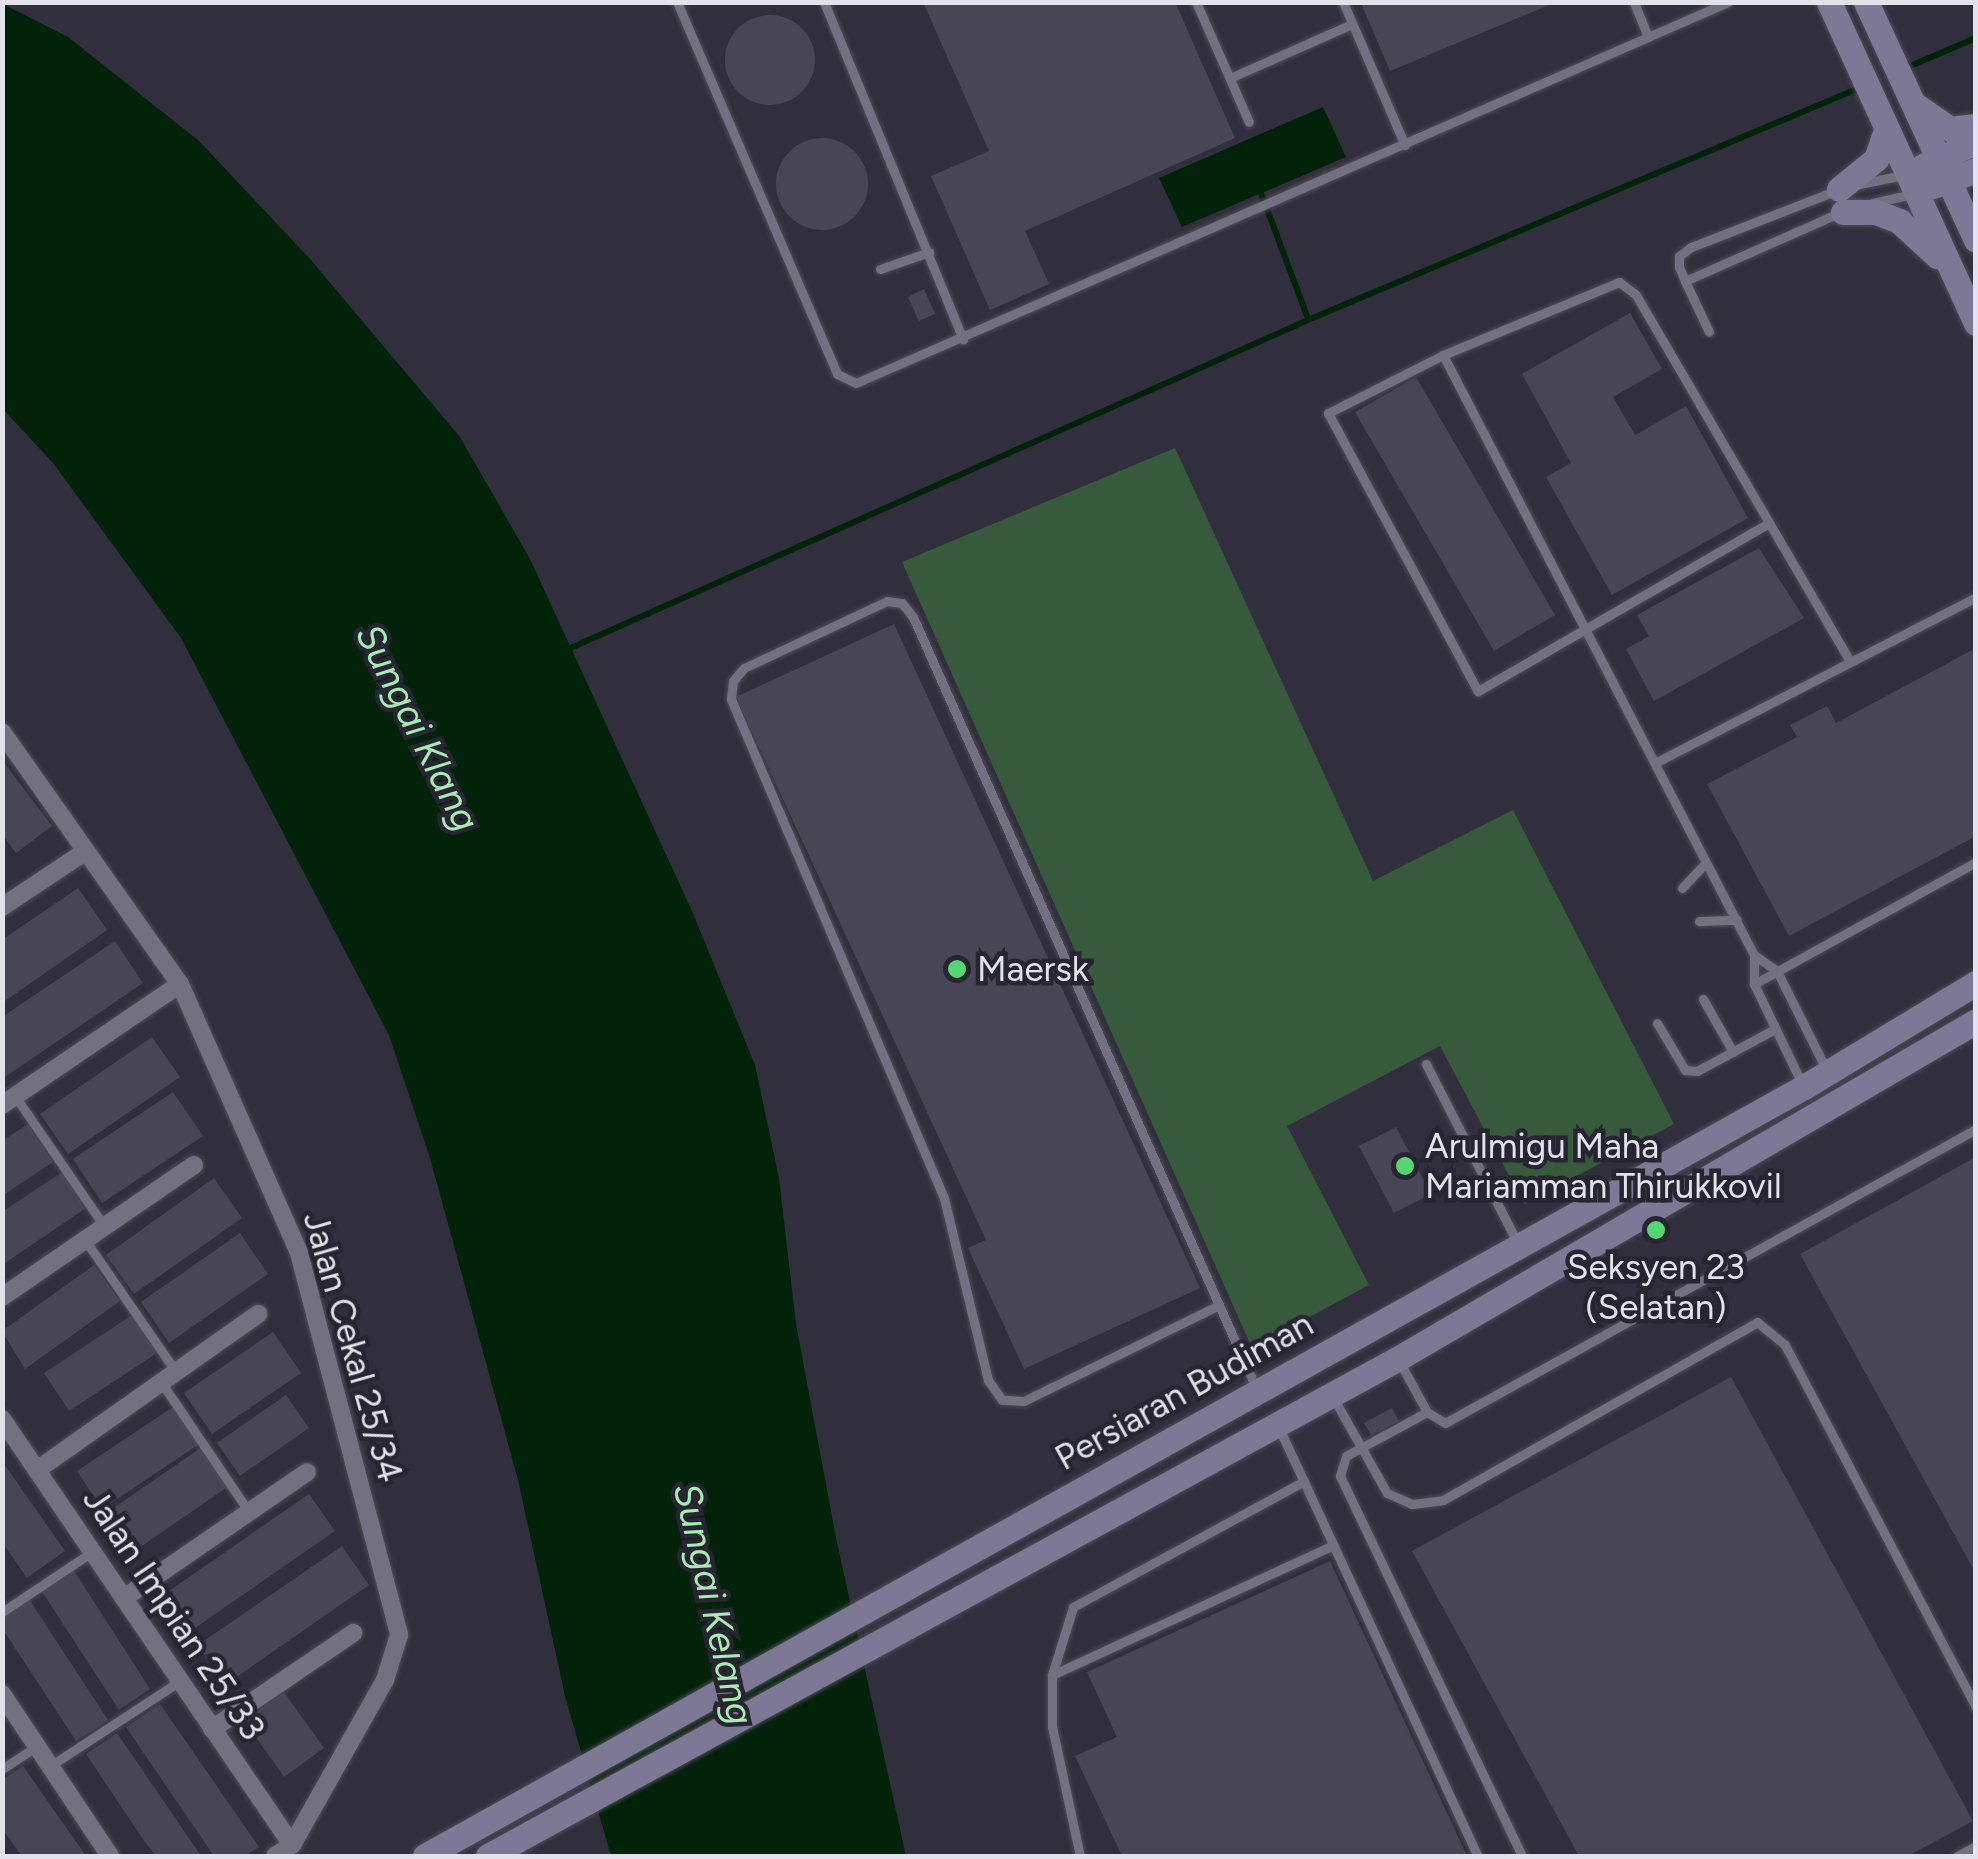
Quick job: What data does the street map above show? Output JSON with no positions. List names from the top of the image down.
{
  "streets": {
    "main road": ["Persiaran Budiman"],
    "street": ["Jalan Cekal 25/34", "Jalan Impian 25/33"]
  },
  "crossings": [
    ["Jalan Cekal 25/34", "Jalan Impian 25/33"]
  ],
  "water": ["Sungai Klang", "Sungai Kelang"],
  "places": ["Maersk", "Arulmigu Maha Mariamman Thirukkovil", "Seksyen 23 (Selatan)"]
}
